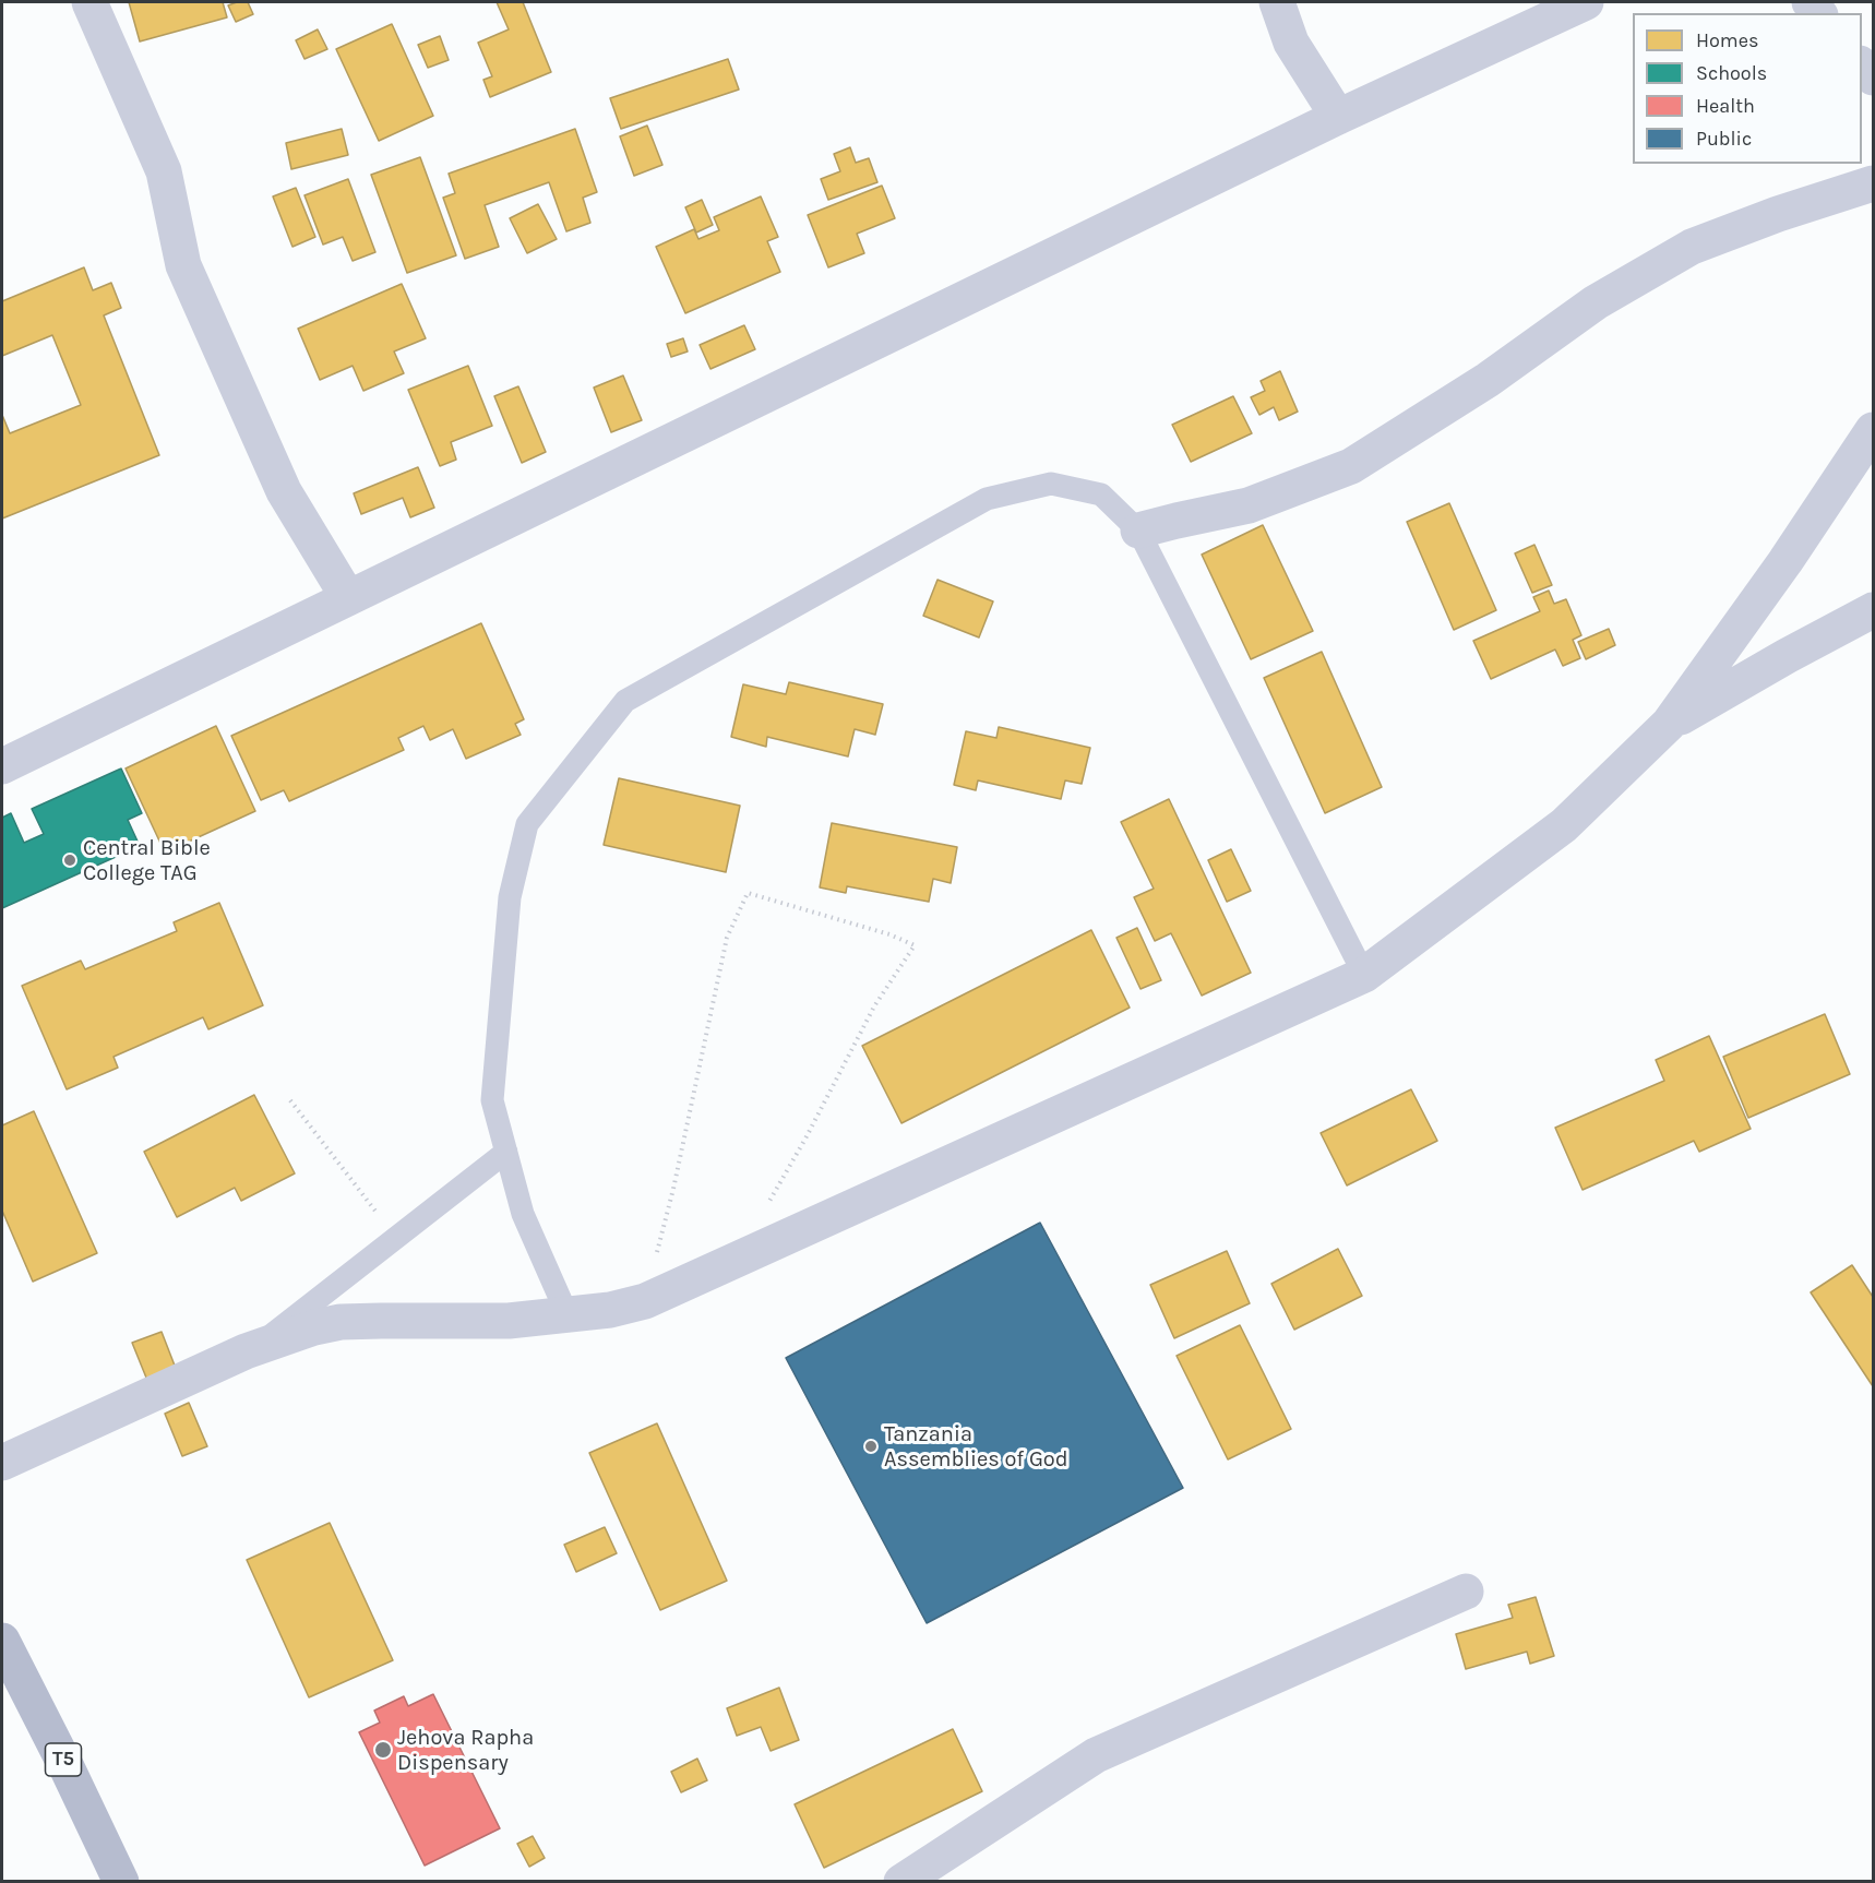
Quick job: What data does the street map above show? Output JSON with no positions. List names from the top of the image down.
{
  "streets": {
    "highway": ["T5"]
  },
  "places": ["Central Bible College TAG", "Tanzania Assemblies of God", "Jehova Rapha Dispensary"],
  "legend": [
    "Homes",
    "Schools",
    "Health",
    "Public"
  ]
}
